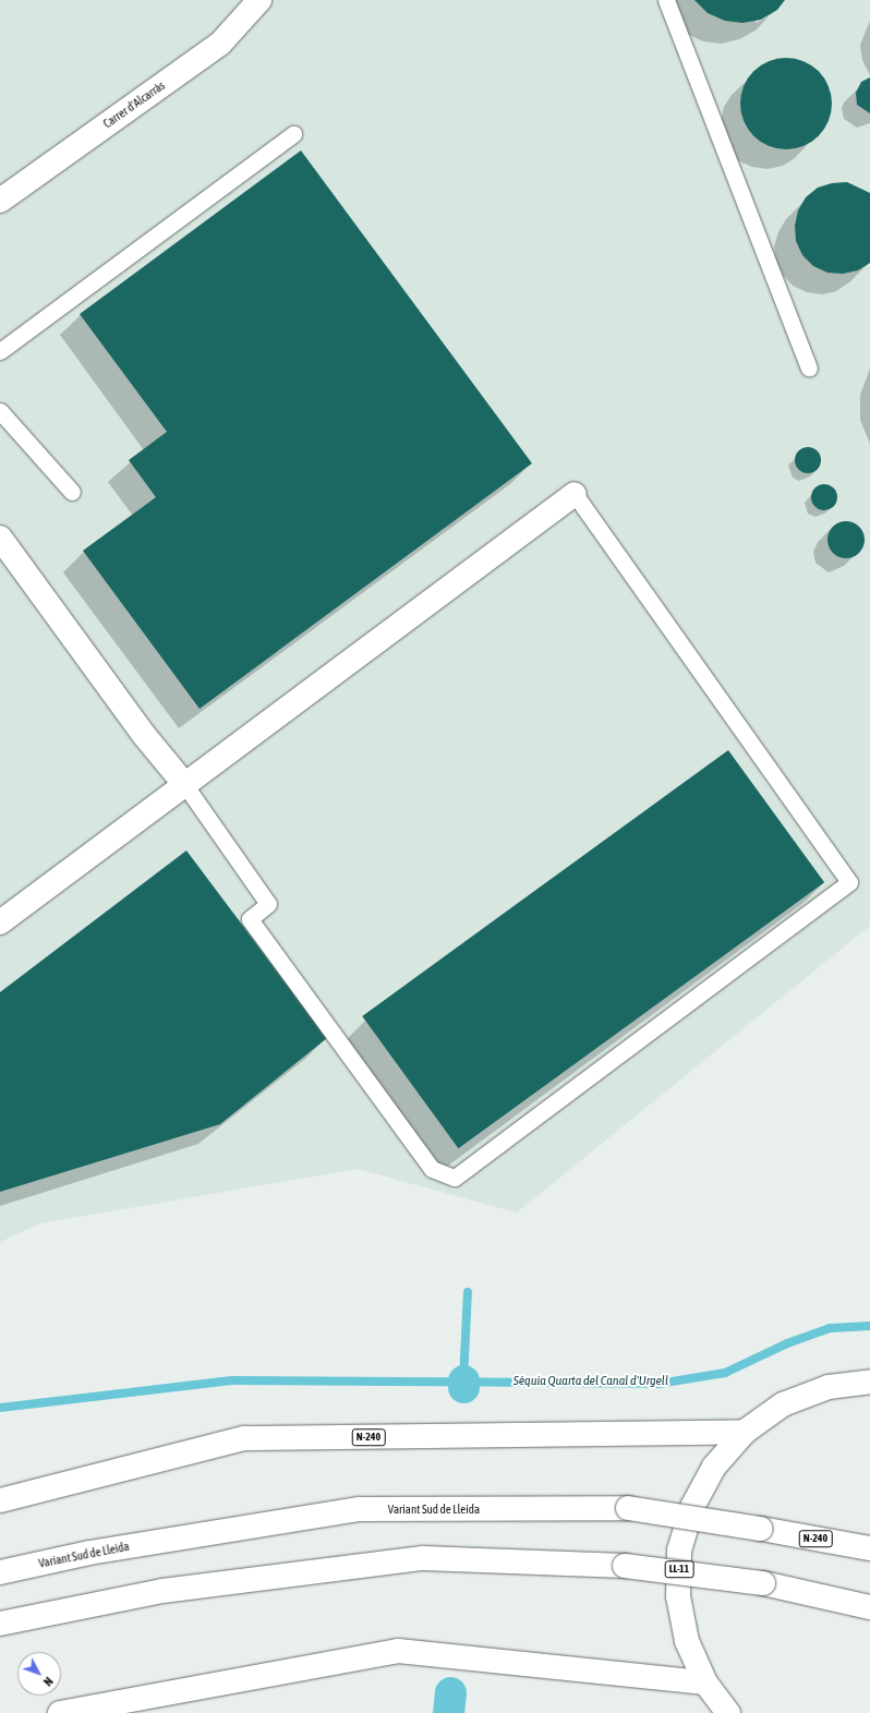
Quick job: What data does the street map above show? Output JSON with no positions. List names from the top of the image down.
{
  "streets": {
    "main road": [
      "Carrer d'Alcarràs",
      "N-240",
      "Variant Sud de Lleida",
      "LL-11"
    ]
  },
  "crossings": [
    ["N-240", "LL-11"]
  ],
  "water": ["Séquia Quarta del Canal d'Urgell"],
  "north": "bottom right"
}
